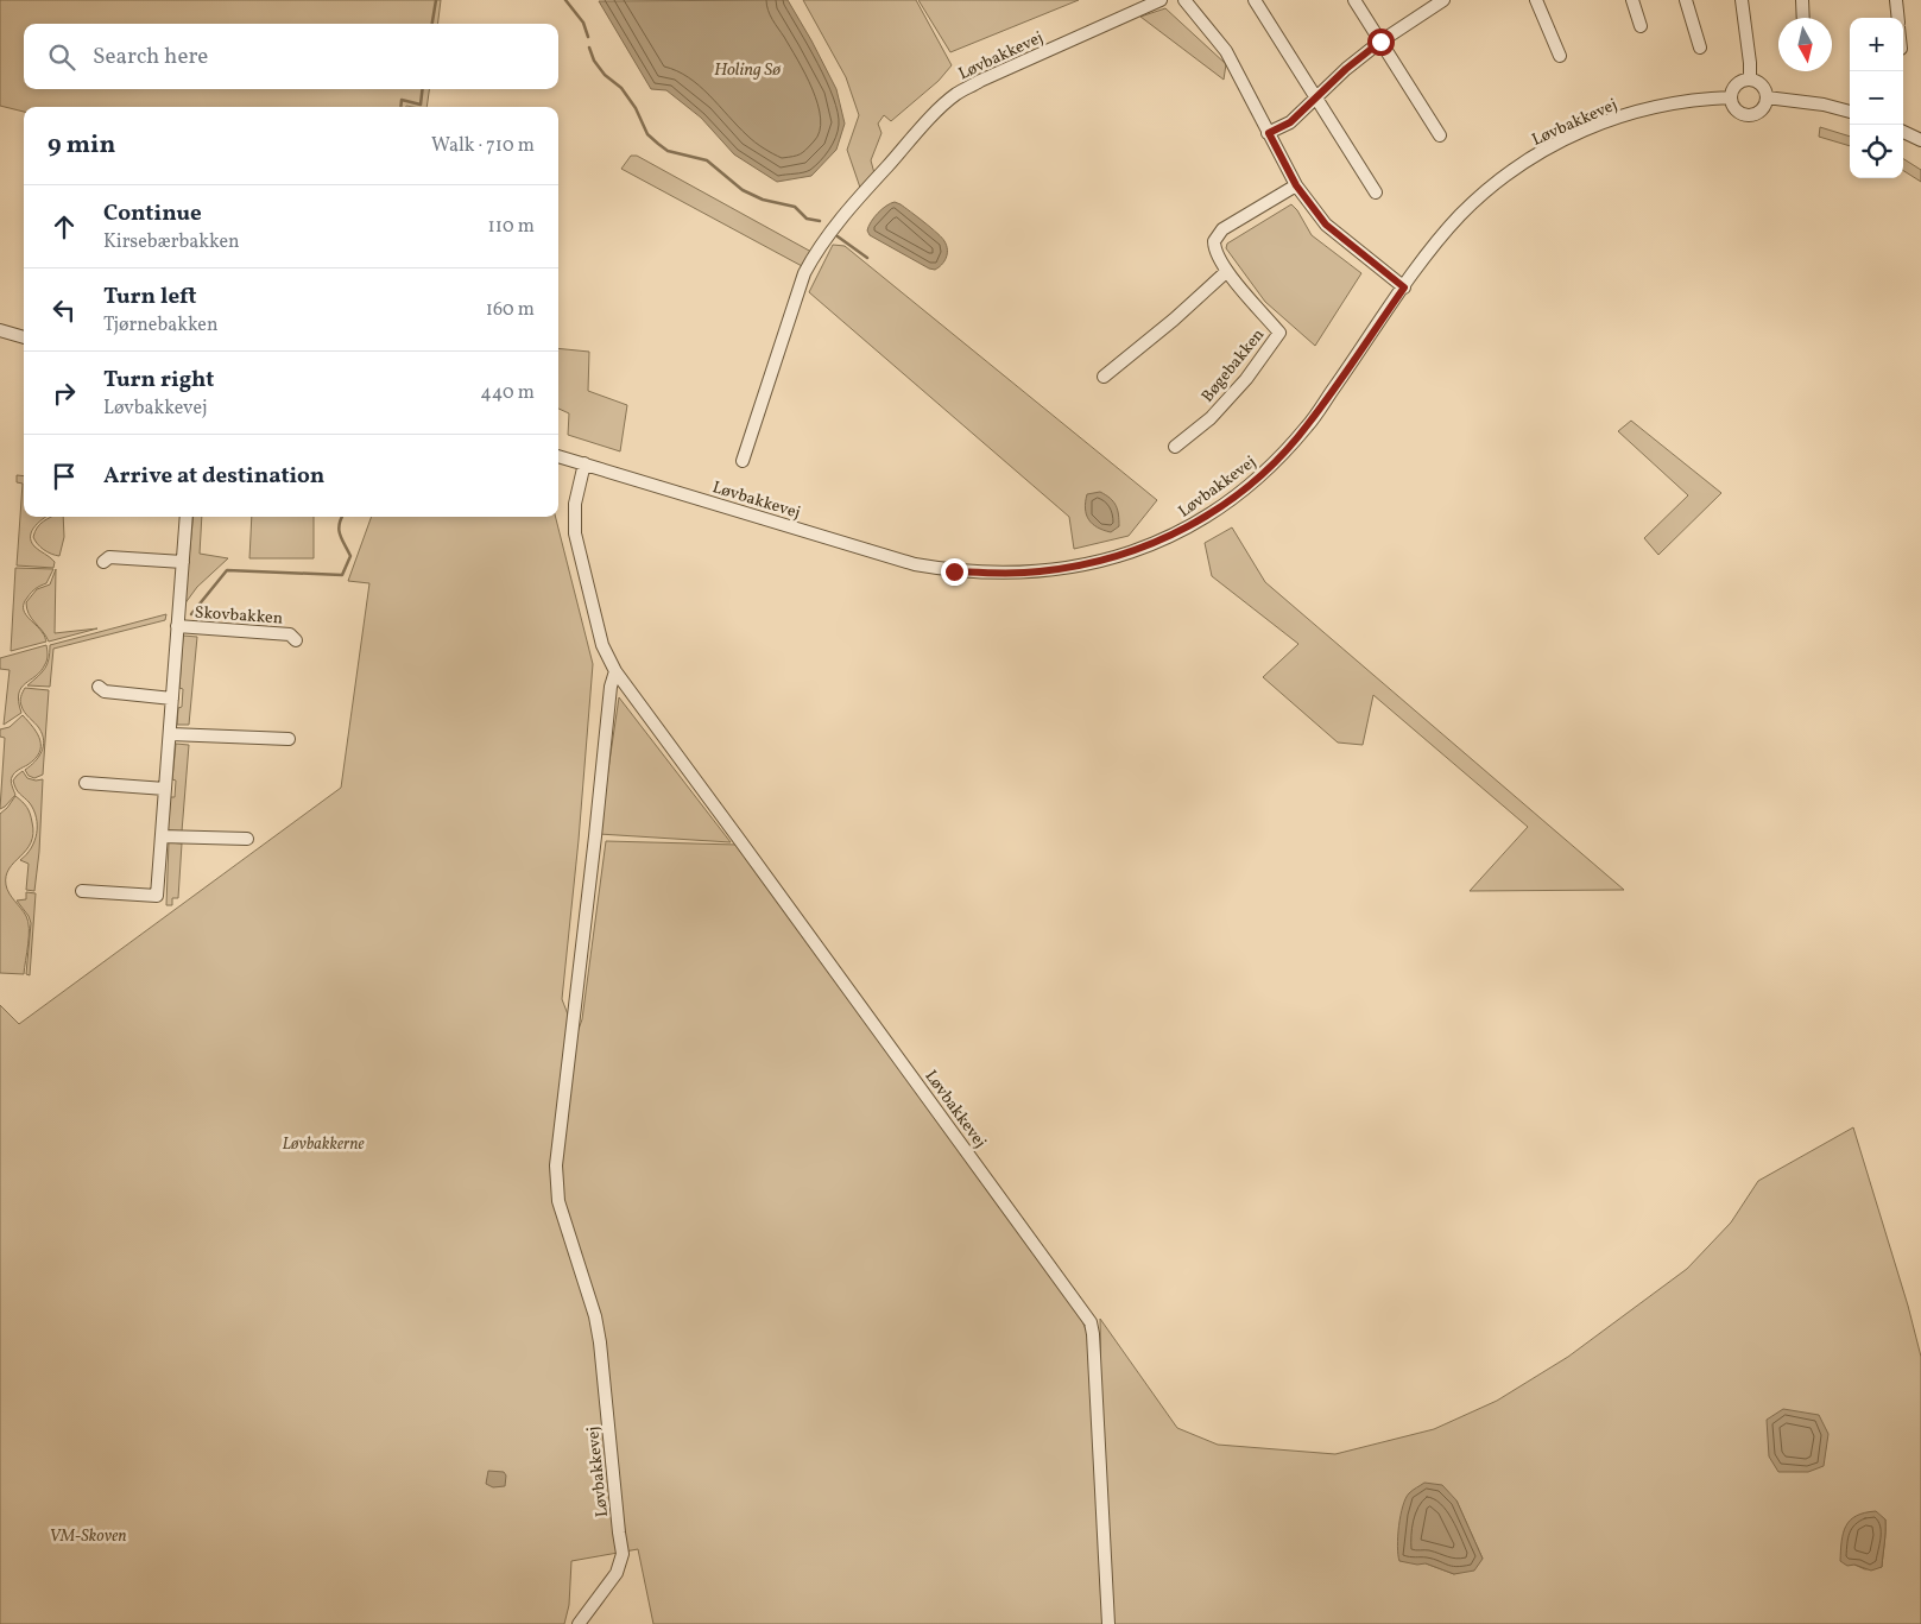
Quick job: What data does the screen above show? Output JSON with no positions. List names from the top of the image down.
{
  "streets": {
    "street": ["Løvbakkevej", "Bøgebakken", "Skovbakken"]
  },
  "water": ["Holing Sø"],
  "parks": ["Løvbakkerne", "VM-Skoven"],
  "north": "bottom",
  "page": {
    "map_buttons": ["+", "−"],
    "search": "Search here",
    "heading": ["9 min", "Walk · 710 m"],
    "list": [
      ["Continue", "Kirsebærbakken", "110 m"],
      ["Turn left", "Tjørnebakken", "160 m"],
      ["Turn right", "Løvbakkevej", "440 m"],
      "Arrive at destination"
    ]
  }
}
